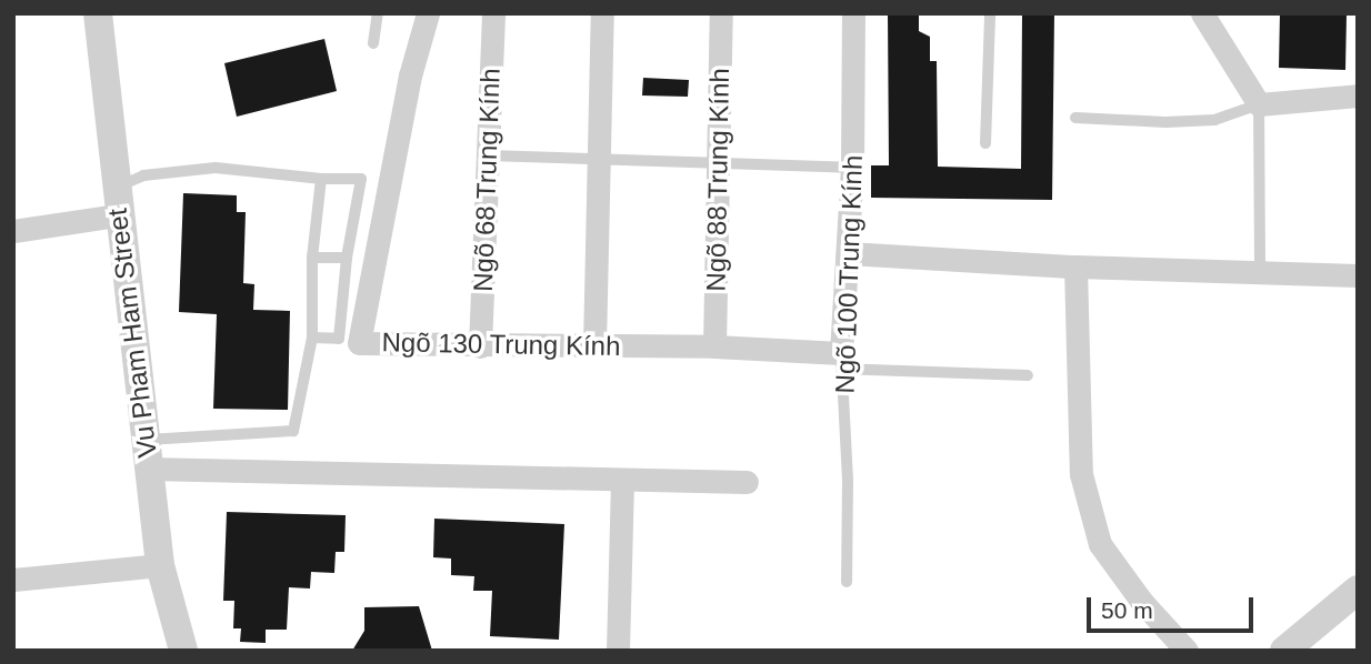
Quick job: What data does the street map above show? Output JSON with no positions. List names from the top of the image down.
{
  "streets": {
    "street": [
      "Ngõ 68 Trung Kính",
      "Ngõ 88 Trung Kính",
      "Ngõ 100 Trung Kính",
      "Vu Pham Ham Street",
      "Ngõ 130 Trung Kính"
    ]
  },
  "crossings": [
    ["Ngõ 68 Trung Kính", "Ngõ 130 Trung Kính"],
    ["Ngõ 88 Trung Kính", "Ngõ 130 Trung Kính"],
    ["Ngõ 100 Trung Kính", "Ngõ 130 Trung Kính"]
  ],
  "scale_bar": "50 m"
}
